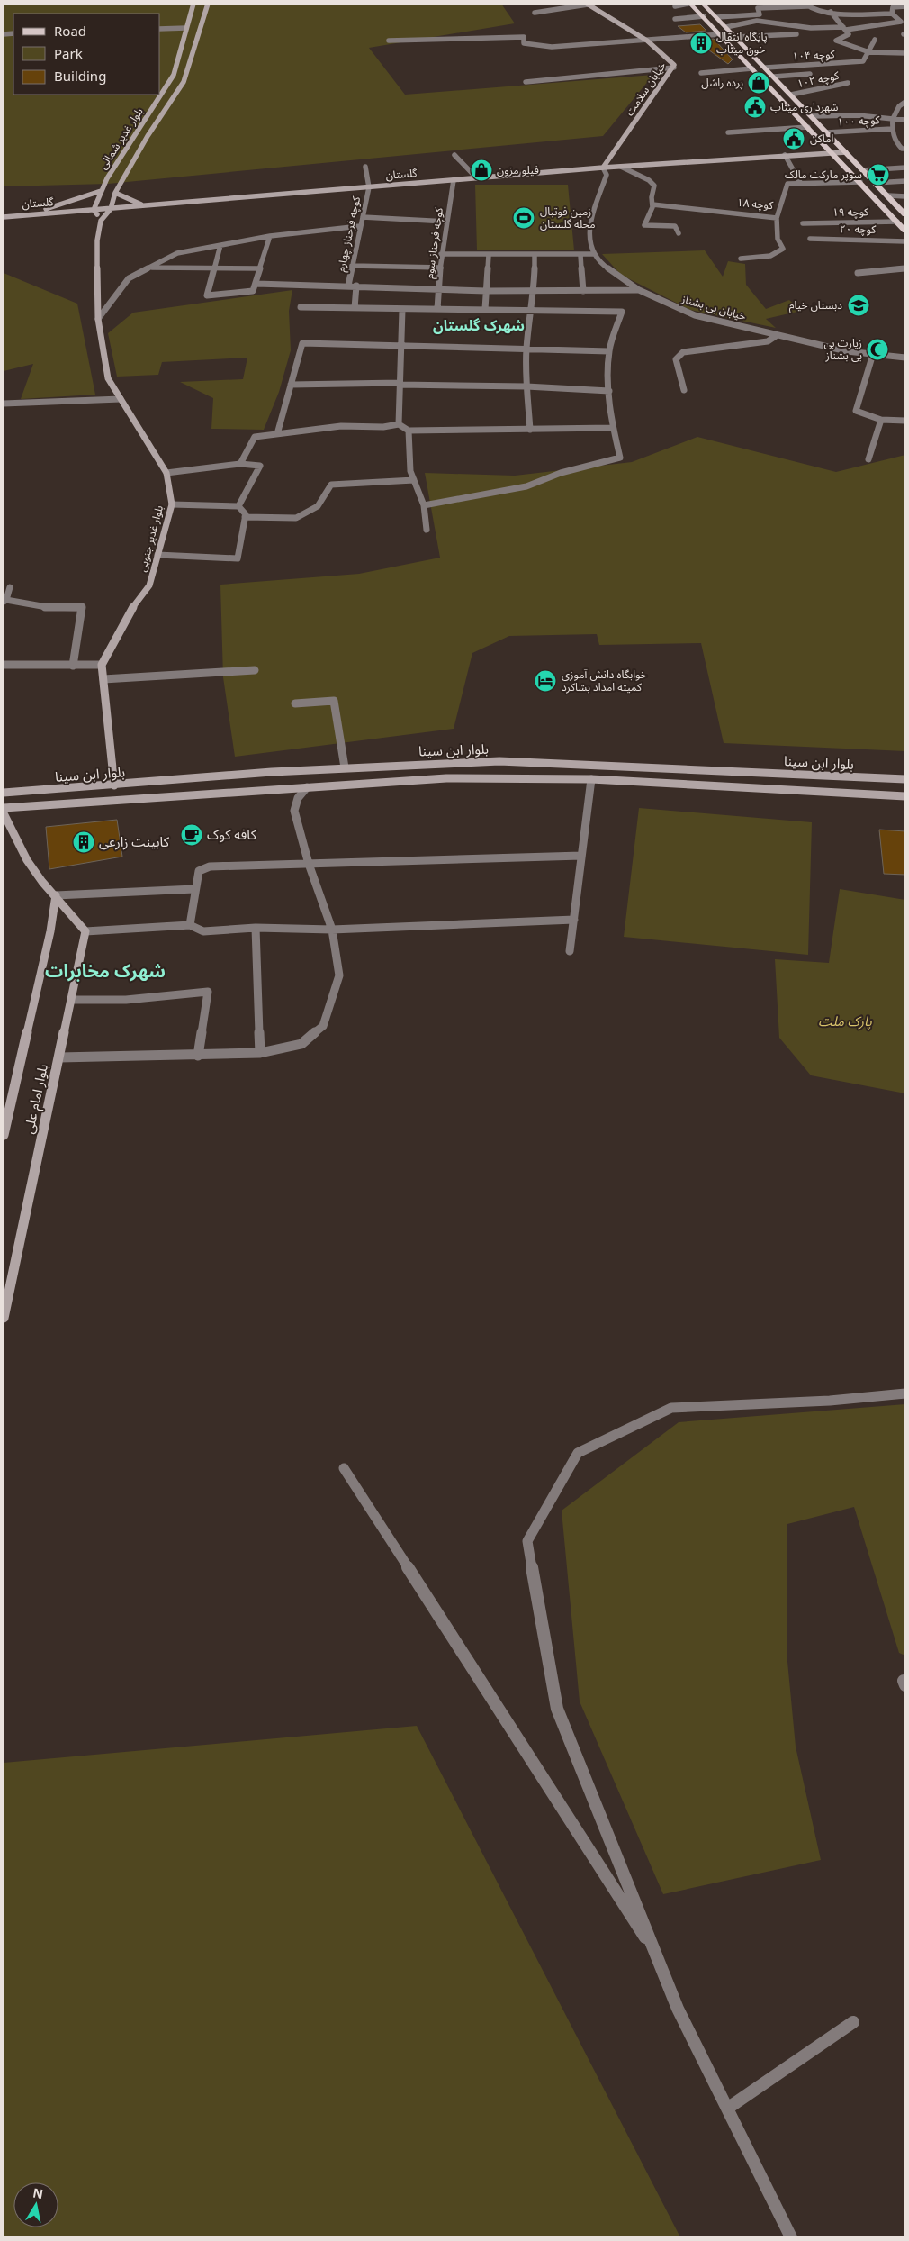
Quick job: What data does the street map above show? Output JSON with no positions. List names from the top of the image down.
{
  "streets": {
    "main road": [
      "خیابان سلامت",
      "بلوار غدیر شمالی",
      "گلستان",
      "بلوار غدیر جنوبی",
      "بلوار ابن سینا",
      "بلوار امام علی"
    ],
    "street": [
      "کوچه ۱۰۴",
      "کوچه ۱۰۲",
      "کوچه ۱۰۰",
      "کوچه ۱۸",
      "کوچه ۱۹",
      "کوچه ۲۰",
      "کوچه فرحناز چهارم",
      "کوچه فرحناز سوم",
      "خیابان بی بشناز"
    ]
  },
  "crossings": [
    ["خیابان سلامت", "گلستان"],
    ["بلوار غدیر شمالی", "گلستان"],
    ["گلستان", "کوچه فرحناز چهارم"],
    ["گلستان", "کوچه فرحناز سوم"]
  ],
  "districts": ["شهرک گلستان", "شهرک مخابرات"],
  "parks": ["پارک ملت"],
  "places": {
    "building": ["پایگاه انتقال خون میناب", "کابینت زارعی"],
    "shop": ["پرده راشل", "فیلو مزون"],
    "public building": ["شهرداری میناب", "اماکن"],
    "supermarket": ["سوپر مارکت مالک"],
    "sports": ["زمین فوتبال محله گلستان"],
    "school or university": ["دبستان خیام"],
    "mosque": ["زیارت بی بی بشناز"],
    "hotel": ["خوابگاه دانش آموزی کمیته امداد بشاکرد"],
    "cafe": ["کافه کوک"]
  },
  "legend": ["Road", "Park", "Building"],
  "north": "top"
}
